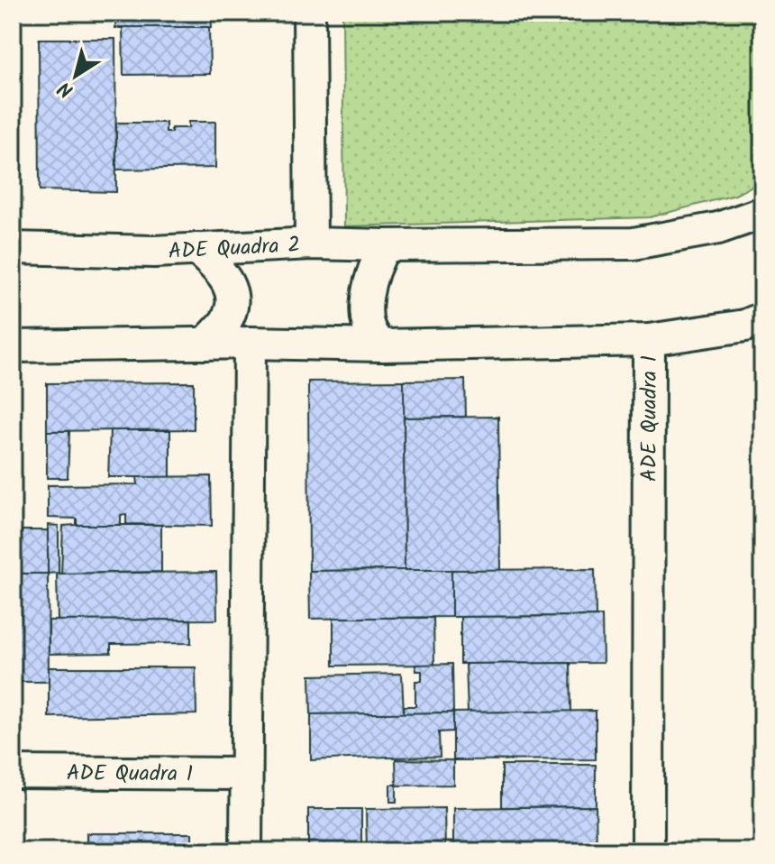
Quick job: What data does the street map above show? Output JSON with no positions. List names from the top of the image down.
{
  "streets": {
    "street": ["ADE Quadra 2", "ADE Quadra 1"]
  },
  "north": "bottom left"
}
